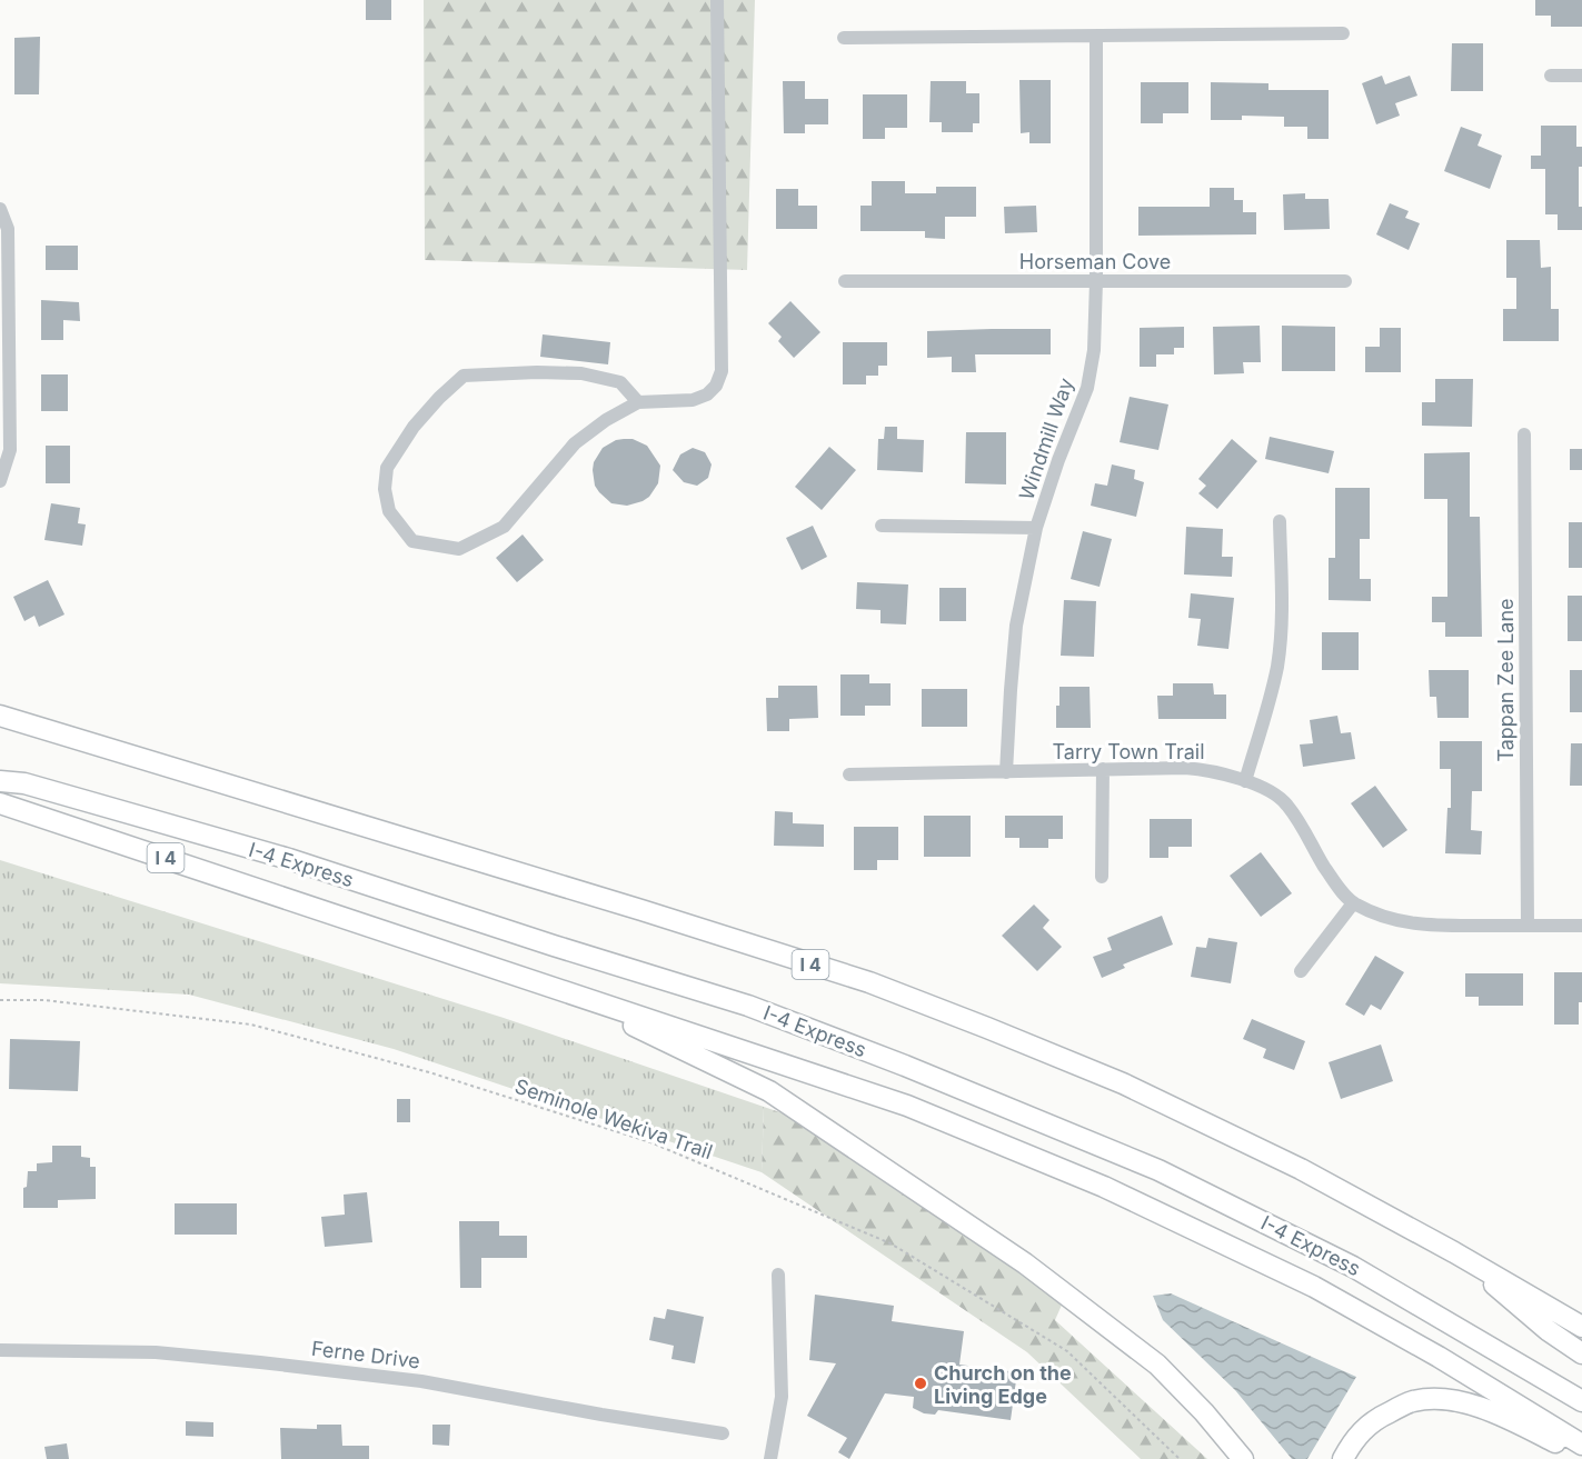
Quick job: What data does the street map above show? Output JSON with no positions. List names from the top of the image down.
{
  "streets": {
    "highway": ["I 4", "I-4 Express"],
    "street": [
      "Horseman Cove",
      "Windmill Way",
      "Tappan Zee Lane",
      "Tarry Town Trail",
      "Ferne Drive"
    ],
    "path": ["Seminole Wekiva Trail"]
  },
  "crossings": [
    ["Horseman Cove", "Windmill Way"],
    ["Windmill Way", "Tarry Town Trail"],
    ["Tappan Zee Lane", "Tarry Town Trail"]
  ],
  "places": ["Church on the Living Edge"]
}
